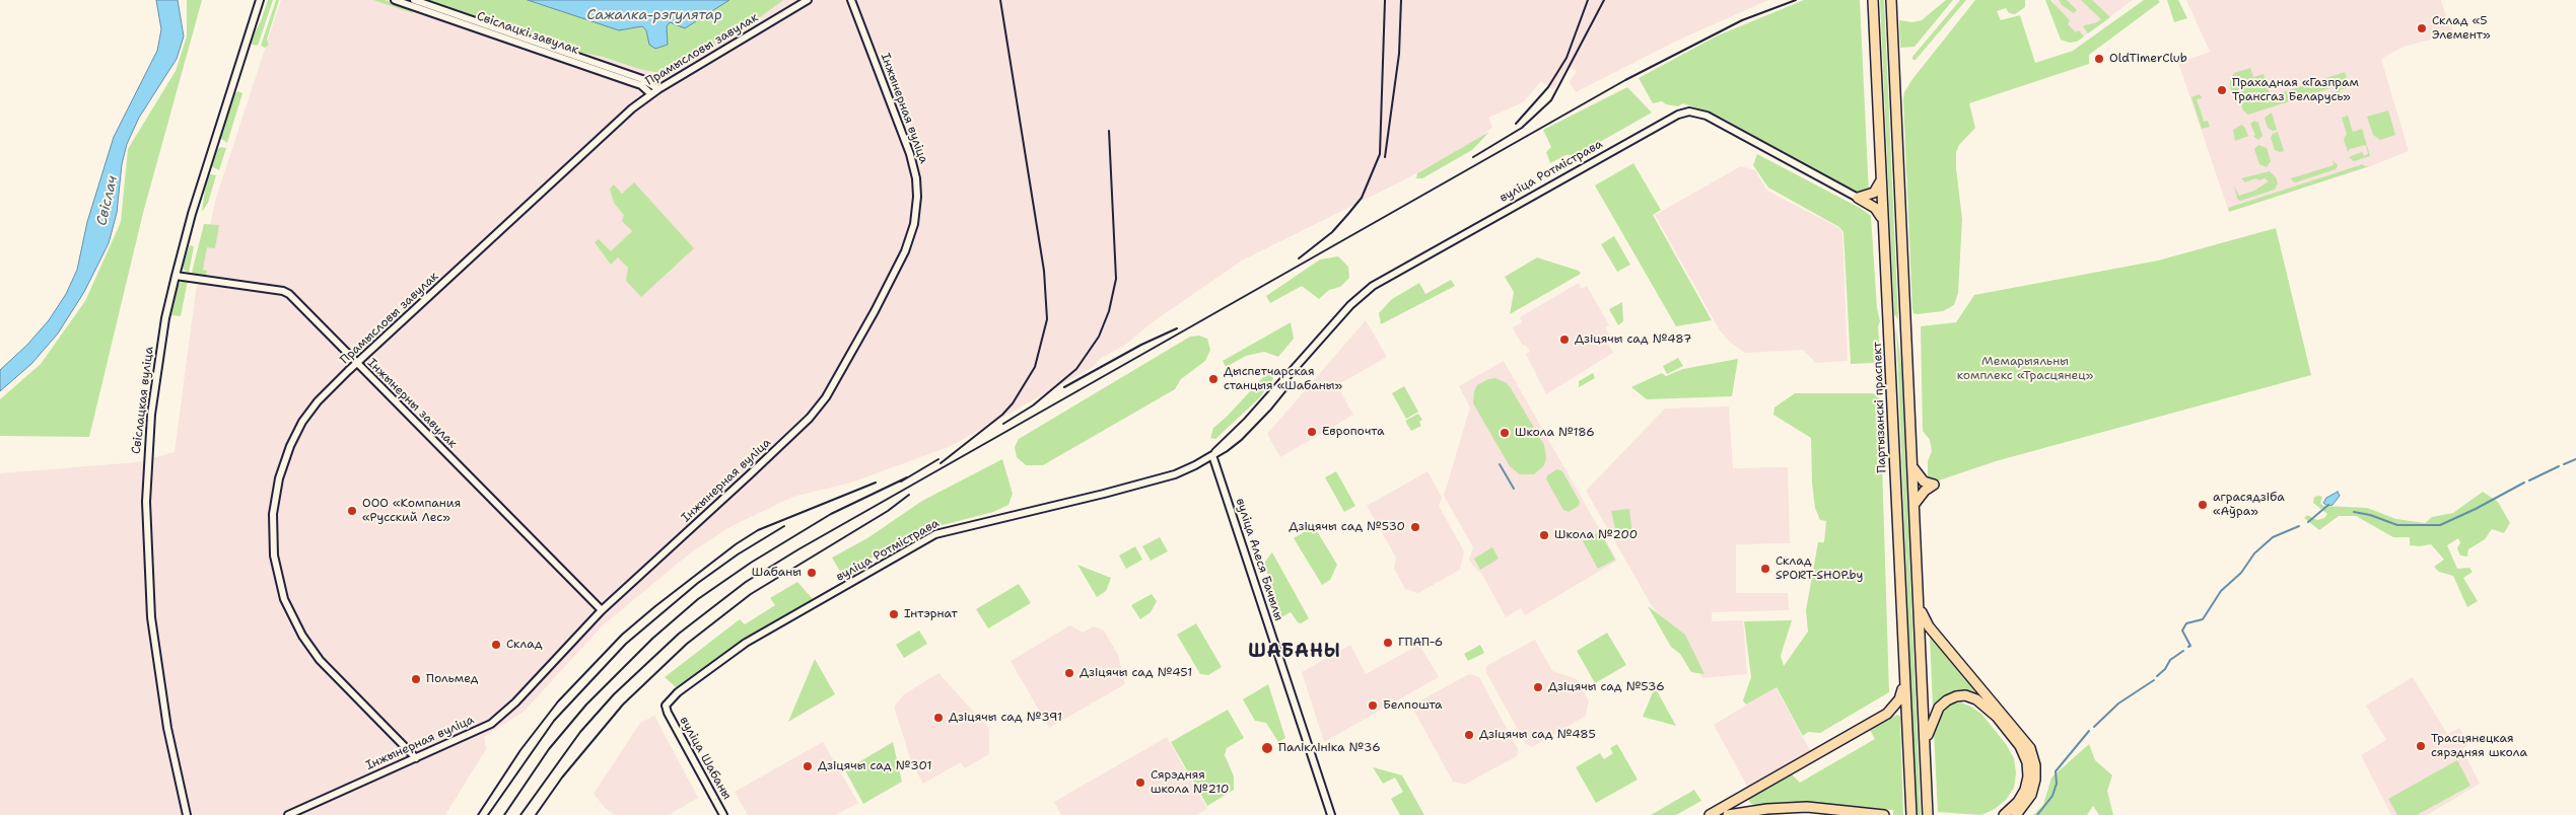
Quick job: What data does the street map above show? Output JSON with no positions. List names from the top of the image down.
{
  "streets": {
    "highway": ["Партызанскі праспект"],
    "street": [
      "Свіслацкі завулак",
      "Прамысловы завулак",
      "Інжынерная вуліца",
      "вуліца Ротмістрава",
      "Свіслацкая вуліца",
      "Інжынерны завулак",
      "вуліца Алеся Бачылы",
      "вуліца Шабаны"
    ]
  },
  "crossings": [
    ["Свіслацкі завулак", "Прамысловы завулак"],
    ["Прамысловы завулак", "Інжынерная вуліца"],
    ["Прамысловы завулак", "Інжынерны завулак"],
    ["Інжынерная вуліца", "Інжынерны завулак"],
    ["вуліца Ротмістрава", "вуліца Алеся Бачылы"],
    ["вуліца Ротмістрава", "вуліца Шабаны"],
    ["Свіслацкая вуліца", "Інжынерны завулак"]
  ],
  "districts": ["ШАБАНЫ"],
  "water": ["Сажалка-рэгулятар", "Свіслач"],
  "parks": ["Мемарыяльны комплекс «Трасцянец»"],
  "places": [
    "Склад «5 Элемент»",
    "OldTimerClub",
    "Прахадная «Газпрам Трансгаз Беларусь»",
    "Дзіцячы сад №487",
    "Дыспетчарская станцыя «Шабаны»",
    "Европочта",
    "Школа №186",
    "аграсядзіба «Аўра»",
    "ООО «Компания «Русский Лес»",
    "Дзіцячы сад №530",
    "Школа №200",
    "Склад SPORT-SHOP.by",
    "Шабаны",
    "Інтэрнат",
    "ГПАП-6",
    "Склад",
    "Дзіцячы сад №451",
    "Польмед",
    "Дзіцячы сад №536",
    "Белпошта",
    "Дзіцячы сад №391",
    "Дзіцячы сад №485",
    "Трасцянецкая сярэдняя школа",
    "Паліклініка №36",
    "Дзіцячы сад №301",
    "Сярэдняя школа №210"
  ]
}
